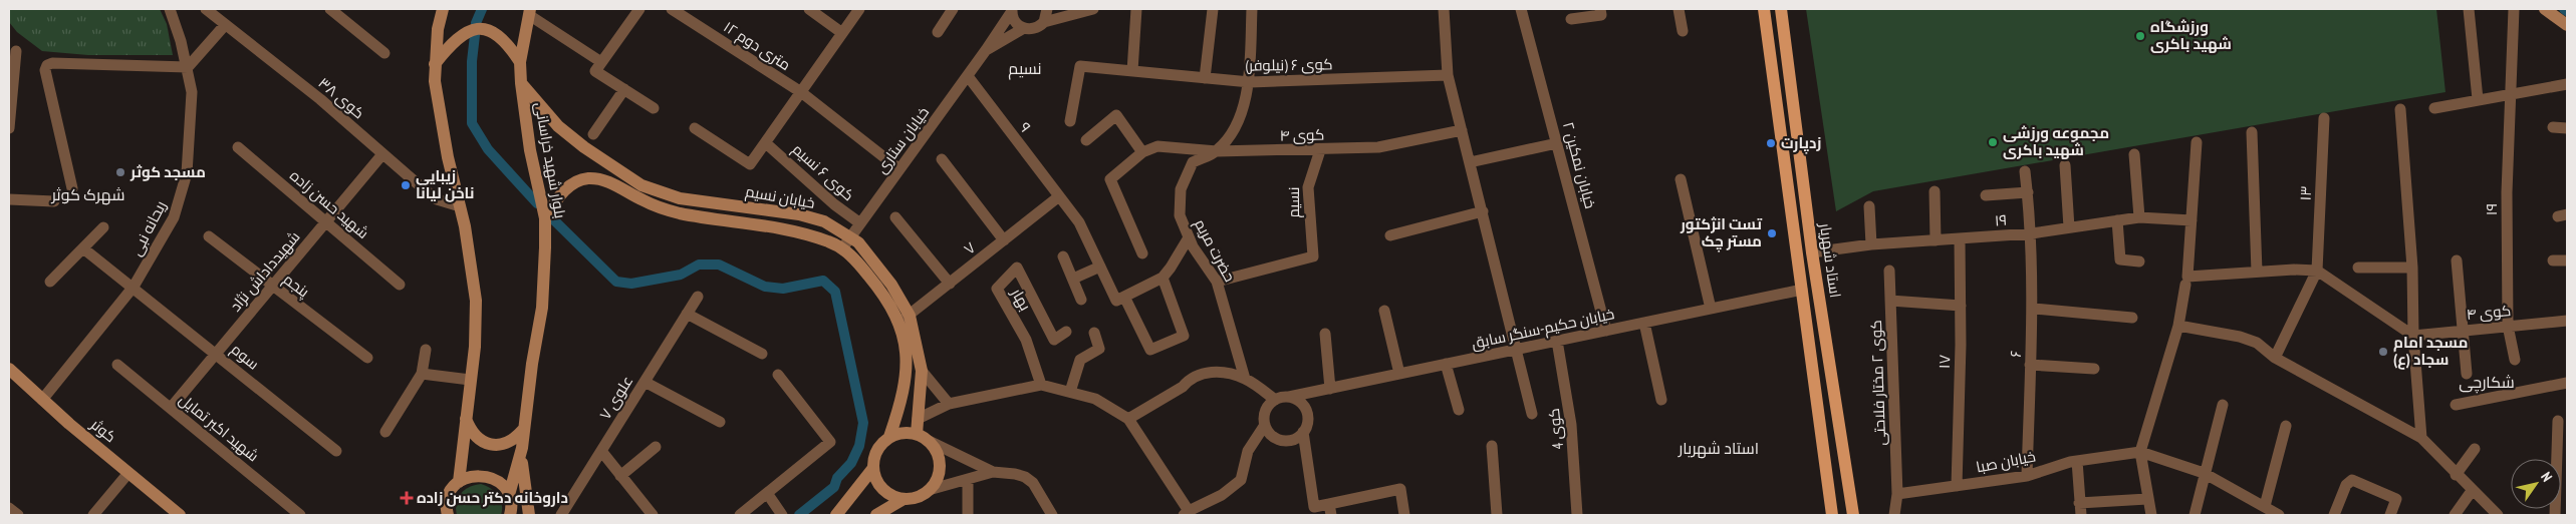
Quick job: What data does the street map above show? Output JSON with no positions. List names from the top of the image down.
{
  "streets": {
    "main road": [
      "بلوار شهید خراسانی",
      "خیابان نسیم",
      "استاد شهریار",
      "کوثر"
    ],
    "street": [
      "۱۲ متری دوم",
      "کوی ۶ (نیلوفر)",
      "کوی ۳۸",
      "۹",
      "کوی ۴",
      "خیابان ستاری",
      "خیابان نمکین ۲",
      "کوی ۶ نسیم",
      "۱۳",
      "نسیم",
      "شهید حسن زاده",
      "۱۹",
      "ریحانه نبی",
      "۷",
      "حضرت مریم",
      "شهیدداداش نژاد",
      "پنجم",
      "بهار",
      "خیابان حکیم-سنگر سابق",
      "۶",
      "سوم",
      "۱۷",
      "کوی ۲ مختار فلاحتی",
      "علوی ۷",
      "شهید اکبر تمایل",
      "کوی 4",
      "خیابان صبا"
    ]
  },
  "crossings": [
    ["۱۲ متری دوم", "خیابان ستاری"],
    ["کوی ۳۸", "شهیدداداش نژاد"],
    ["۹", "خیابان ستاری"],
    ["۹", "۷"],
    ["کوی ۴", "نسیم"],
    ["کوی ۴", "۱۹"],
    ["کوی ۴", "حضرت مریم"],
    ["خیابان ستاری", "کوی ۶ نسیم"],
    ["خیابان ستاری", "خیابان نسیم"],
    ["بلوار شهید خراسانی", "خیابان نسیم"],
    ["خیابان نمکین ۲", "خیابان حکیم-سنگر سابق"],
    ["خیابان نسیم", "۷"],
    ["نسیم", "حضرت مریم"],
    ["شهید حسن زاده", "شهیدداداش نژاد"],
    ["۱۹", "استاد شهریار"],
    ["۱۹", "۶"],
    ["۱۹", "۱۷"],
    ["ریحانه نبی", "سوم"],
    ["ریحانه نبی", "کوثر"],
    ["استاد شهریار", "خیابان حکیم-سنگر سابق"],
    ["شهیدداداش نژاد", "پنجم"],
    ["شهیدداداش نژاد", "سوم"],
    ["شهیدداداش نژاد", "شهید اکبر تمایل"],
    ["خیابان حکیم-سنگر سابق", "کوی 4"],
    ["۶", "خیابان صبا"],
    ["۱۷", "خیابان صبا"],
    ["کوی ۲ مختار فلاحتی", "خیابان صبا"]
  ],
  "districts": [
    "نسیم",
    "شهرک کوثر",
    "شکارچی",
    "استاد شهریار"
  ],
  "places": {
    "other": [
      "ورزشگاه شهید باکری",
      "مجموعه ورزشی شهید باکری",
      "زدپارت",
      "مسجد کوثر",
      "زیبایی ناخن لیانا",
      "تست انژکتور مستر چک",
      "مسجد امام سجاد (ع)"
    ],
    "health": ["داروخانه دکتر حسن زاده"]
  },
  "north": "top right"
}
